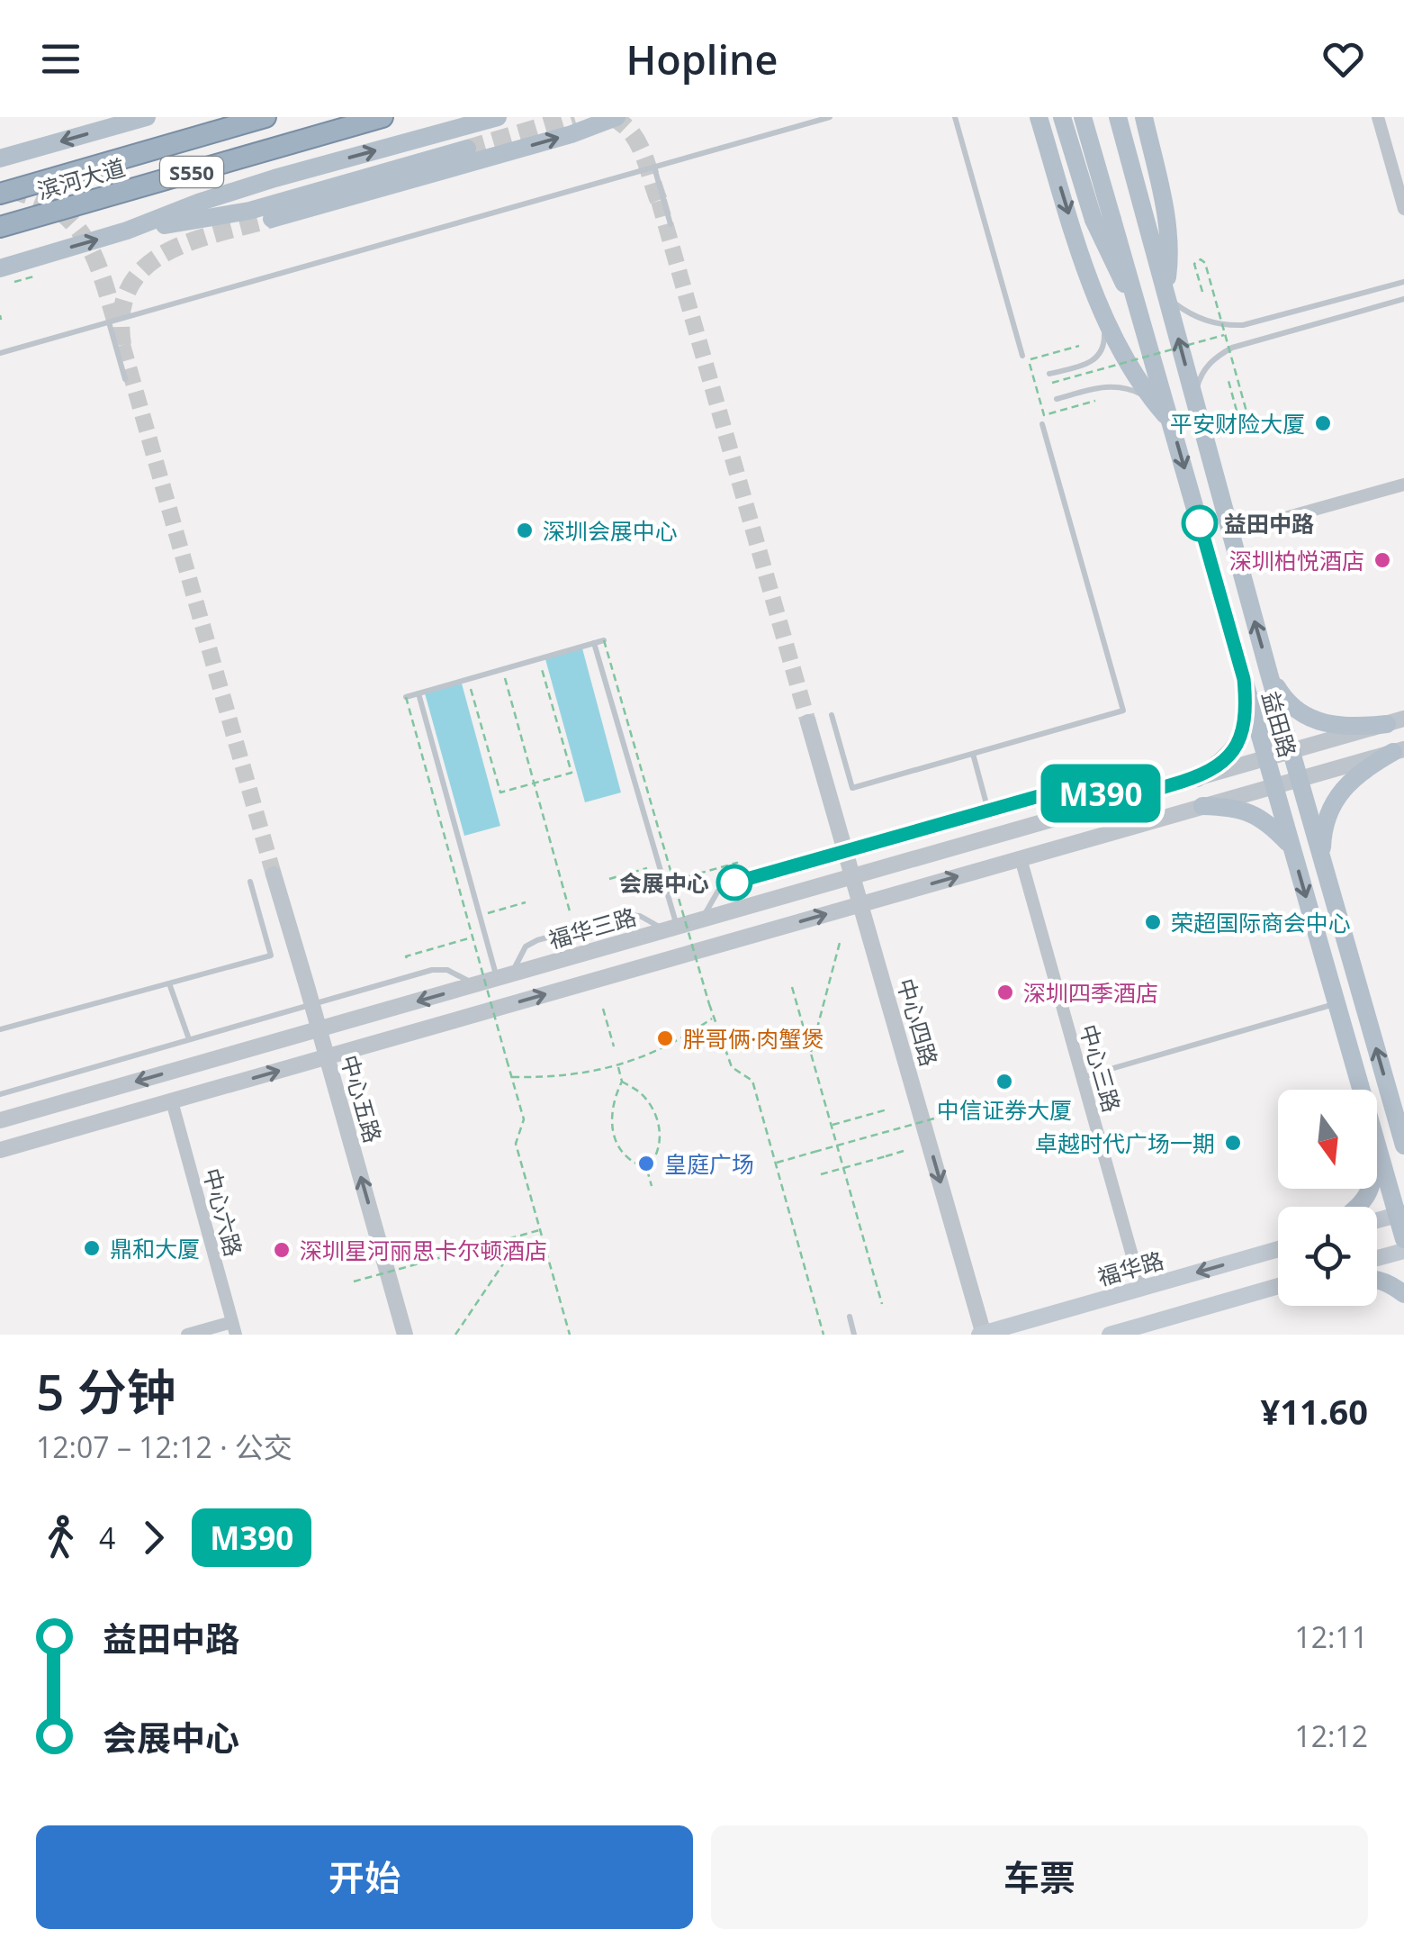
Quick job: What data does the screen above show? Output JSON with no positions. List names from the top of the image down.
{
  "streets": {
    "highway": ["S550", "滨河大道"],
    "main road": ["益田路", "福华路"],
    "street": [
      "福华三路",
      "中心四路",
      "中心三路",
      "中心五路",
      "中心六路"
    ]
  },
  "crossings": [
    ["益田路", "福华三路"],
    ["福华三路", "中心四路"],
    ["福华三路", "中心五路"],
    ["中心四路", "福华路"],
    ["中心三路", "福华路"]
  ],
  "one_way": ["中心四路", "中心五路"],
  "places": [
    "平安财险大厦",
    "益田中路",
    "深圳会展中心",
    "深圳柏悦酒店",
    "会展中心",
    "荣超国际商会中心",
    "深圳四季酒店",
    "胖哥俩·肉蟹煲",
    "中信证券大厦",
    "卓越时代广场一期",
    "皇庭广场",
    "鼎和大厦",
    "深圳星河丽思卡尔顿酒店"
  ],
  "lines": ["bus line M390"],
  "north": "bottom",
  "page": {
    "header": "Hopline",
    "on_map": "M390",
    "heading": ["5 分钟", "12:07 – 12:12 · 公交", "¥11.60"],
    "legs": ["4", "M390"],
    "list": [
      {
        "name": "益田中路",
        "value": "12:11"
      },
      {
        "name": "会展中心",
        "value": "12:12"
      }
    ],
    "buttons": ["开始", "车票"]
  }
}
